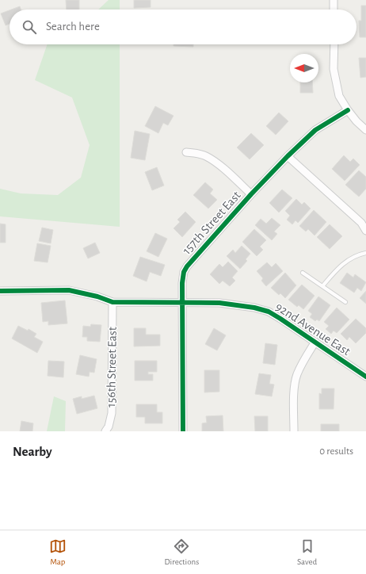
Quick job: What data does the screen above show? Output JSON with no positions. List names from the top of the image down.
{
  "streets": {
    "street": ["157th Street East", "92nd Avenue East", "156th Street East"]
  },
  "crossings": [
    ["157th Street East", "92nd Avenue East"],
    ["92nd Avenue East", "156th Street East"]
  ],
  "north": "left",
  "page": {
    "search": "Search here",
    "heading": ["Nearby", "0 results"],
    "nav": ["Map", "Directions", "Saved"]
  }
}
